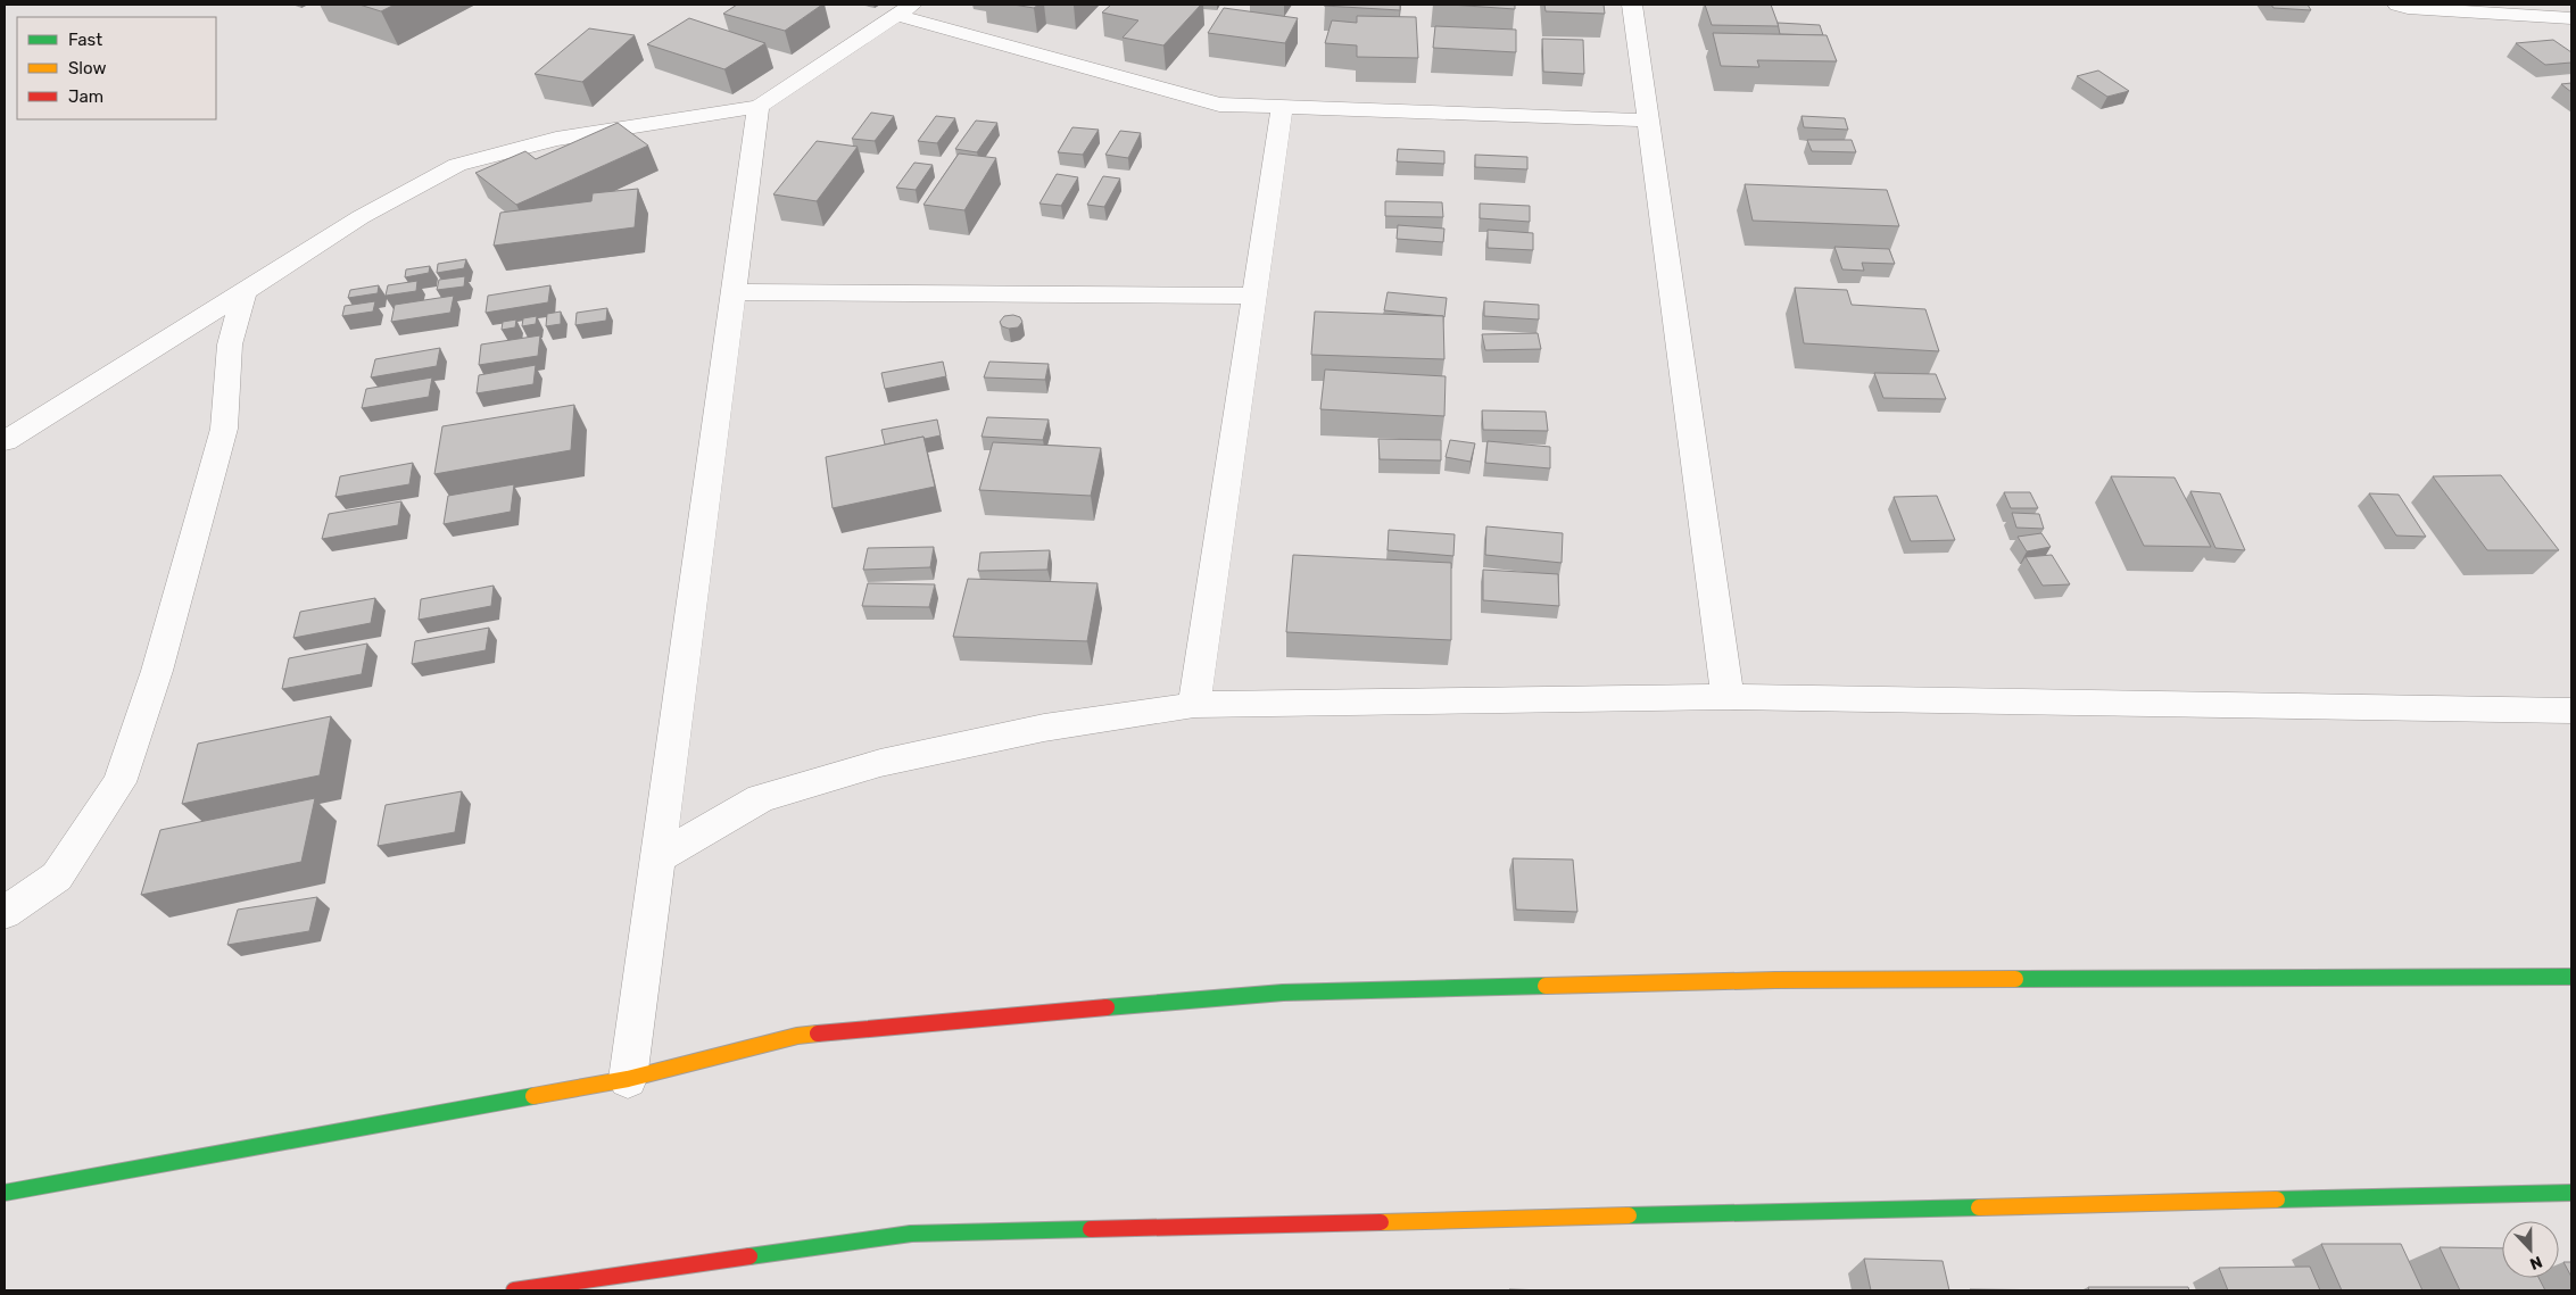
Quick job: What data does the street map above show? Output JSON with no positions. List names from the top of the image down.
{
  "legend": ["Fast", "Slow", "Jam"],
  "north": "bottom"
}
